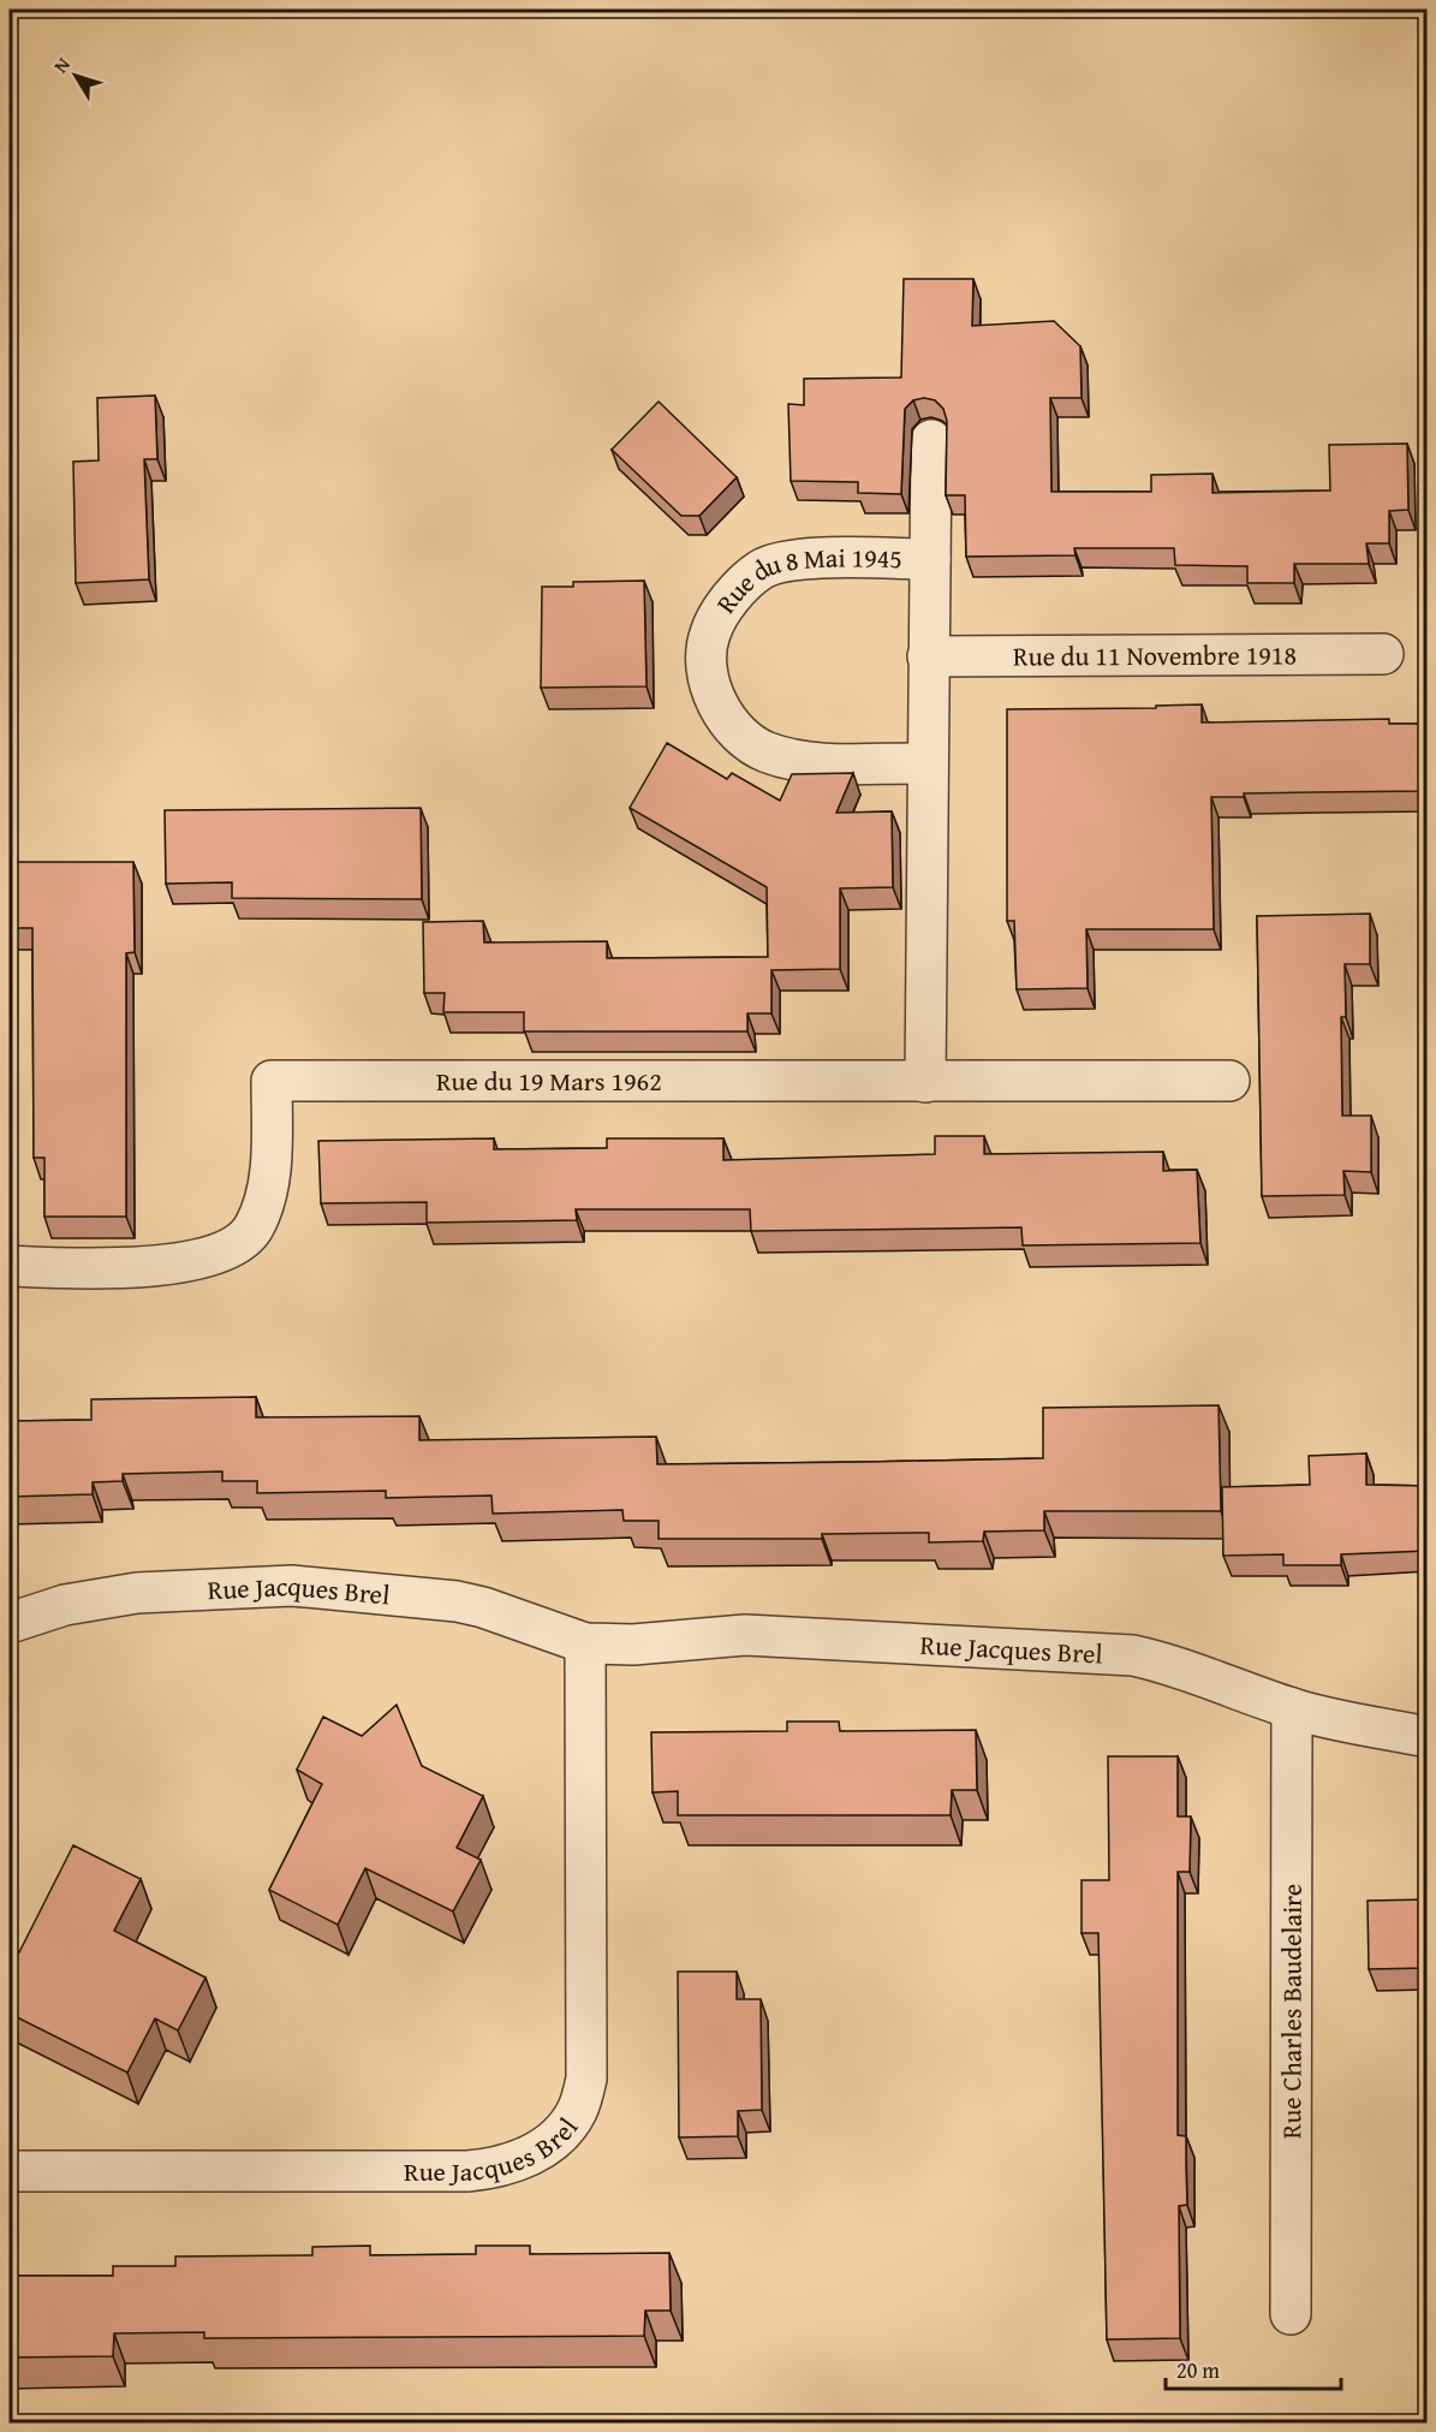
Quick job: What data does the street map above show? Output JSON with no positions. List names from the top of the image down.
{
  "streets": {
    "street": [
      "Rue du 8 Mai 1945",
      "Rue du 11 Novembre 1918",
      "Rue du 19 Mars 1962",
      "Rue Jacques Brel",
      "Rue Charles Baudelaire"
    ]
  },
  "crossings": [
    ["Rue du 8 Mai 1945", "Rue du 11 Novembre 1918"],
    ["Rue du 8 Mai 1945", "Rue du 19 Mars 1962"],
    ["Rue Jacques Brel", "Rue Charles Baudelaire"]
  ],
  "scale_bar": "20 m",
  "north": "top left"
}
